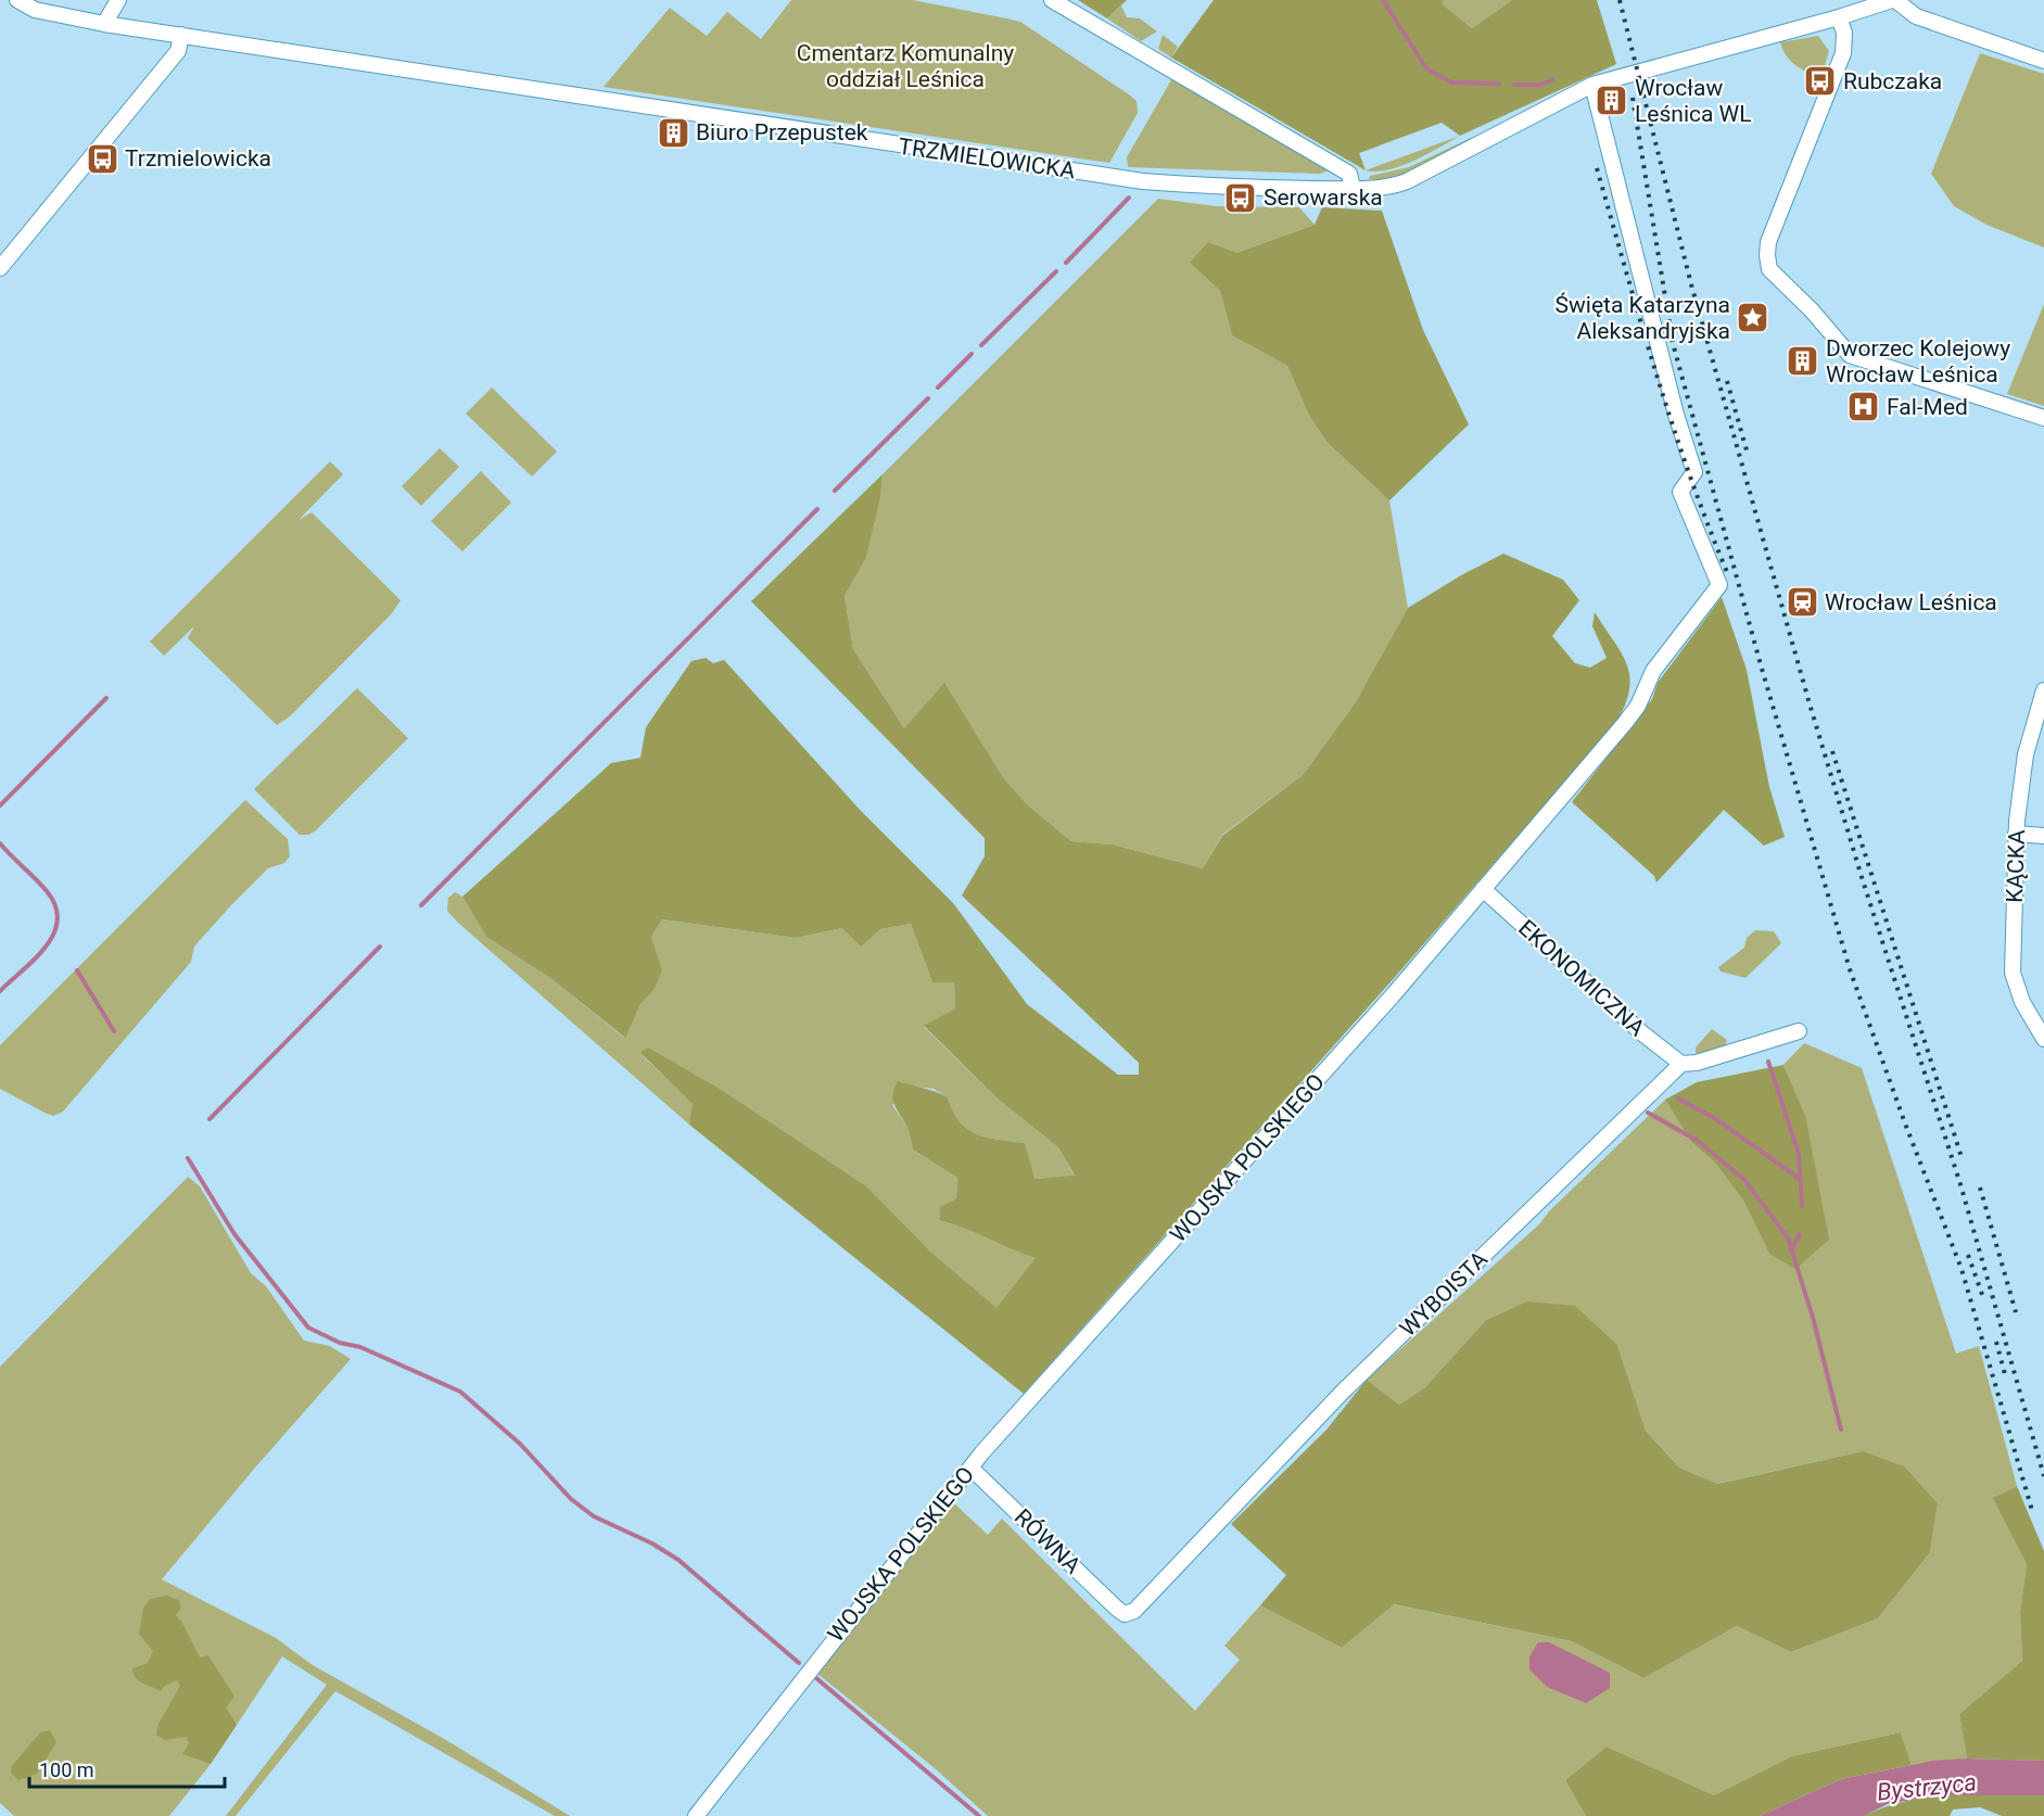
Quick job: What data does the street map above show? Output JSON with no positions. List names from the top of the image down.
{
  "streets": {
    "street": [
      "TRZMIELOWICKA",
      "KĄCKA",
      "EKONOMICZNA",
      "WOJSKA POLSKIEGO",
      "WYBOISTA",
      "RÓWNA"
    ]
  },
  "crossings": [
    ["TRZMIELOWICKA", "WOJSKA POLSKIEGO"],
    ["EKONOMICZNA", "WOJSKA POLSKIEGO"],
    ["EKONOMICZNA", "WYBOISTA"],
    ["WOJSKA POLSKIEGO", "RÓWNA"],
    ["WYBOISTA", "RÓWNA"]
  ],
  "water": ["Bystrzyca"],
  "parks": ["Cmentarz Komunalny oddział Leśnica"],
  "places": {
    "bus stop": ["Rubczaka", "Trzmielowicka", "Serowarska"],
    "building": ["Wrocław Leśnica WL", "Biuro Przepustek", "Dworzec Kolejowy Wrocław Leśnica"],
    "place": ["Święta Katarzyna Aleksandryjska"],
    "hospital": ["Fal-Med"],
    "station": ["Wrocław Leśnica"]
  },
  "scale_bar": "100 m"
}
